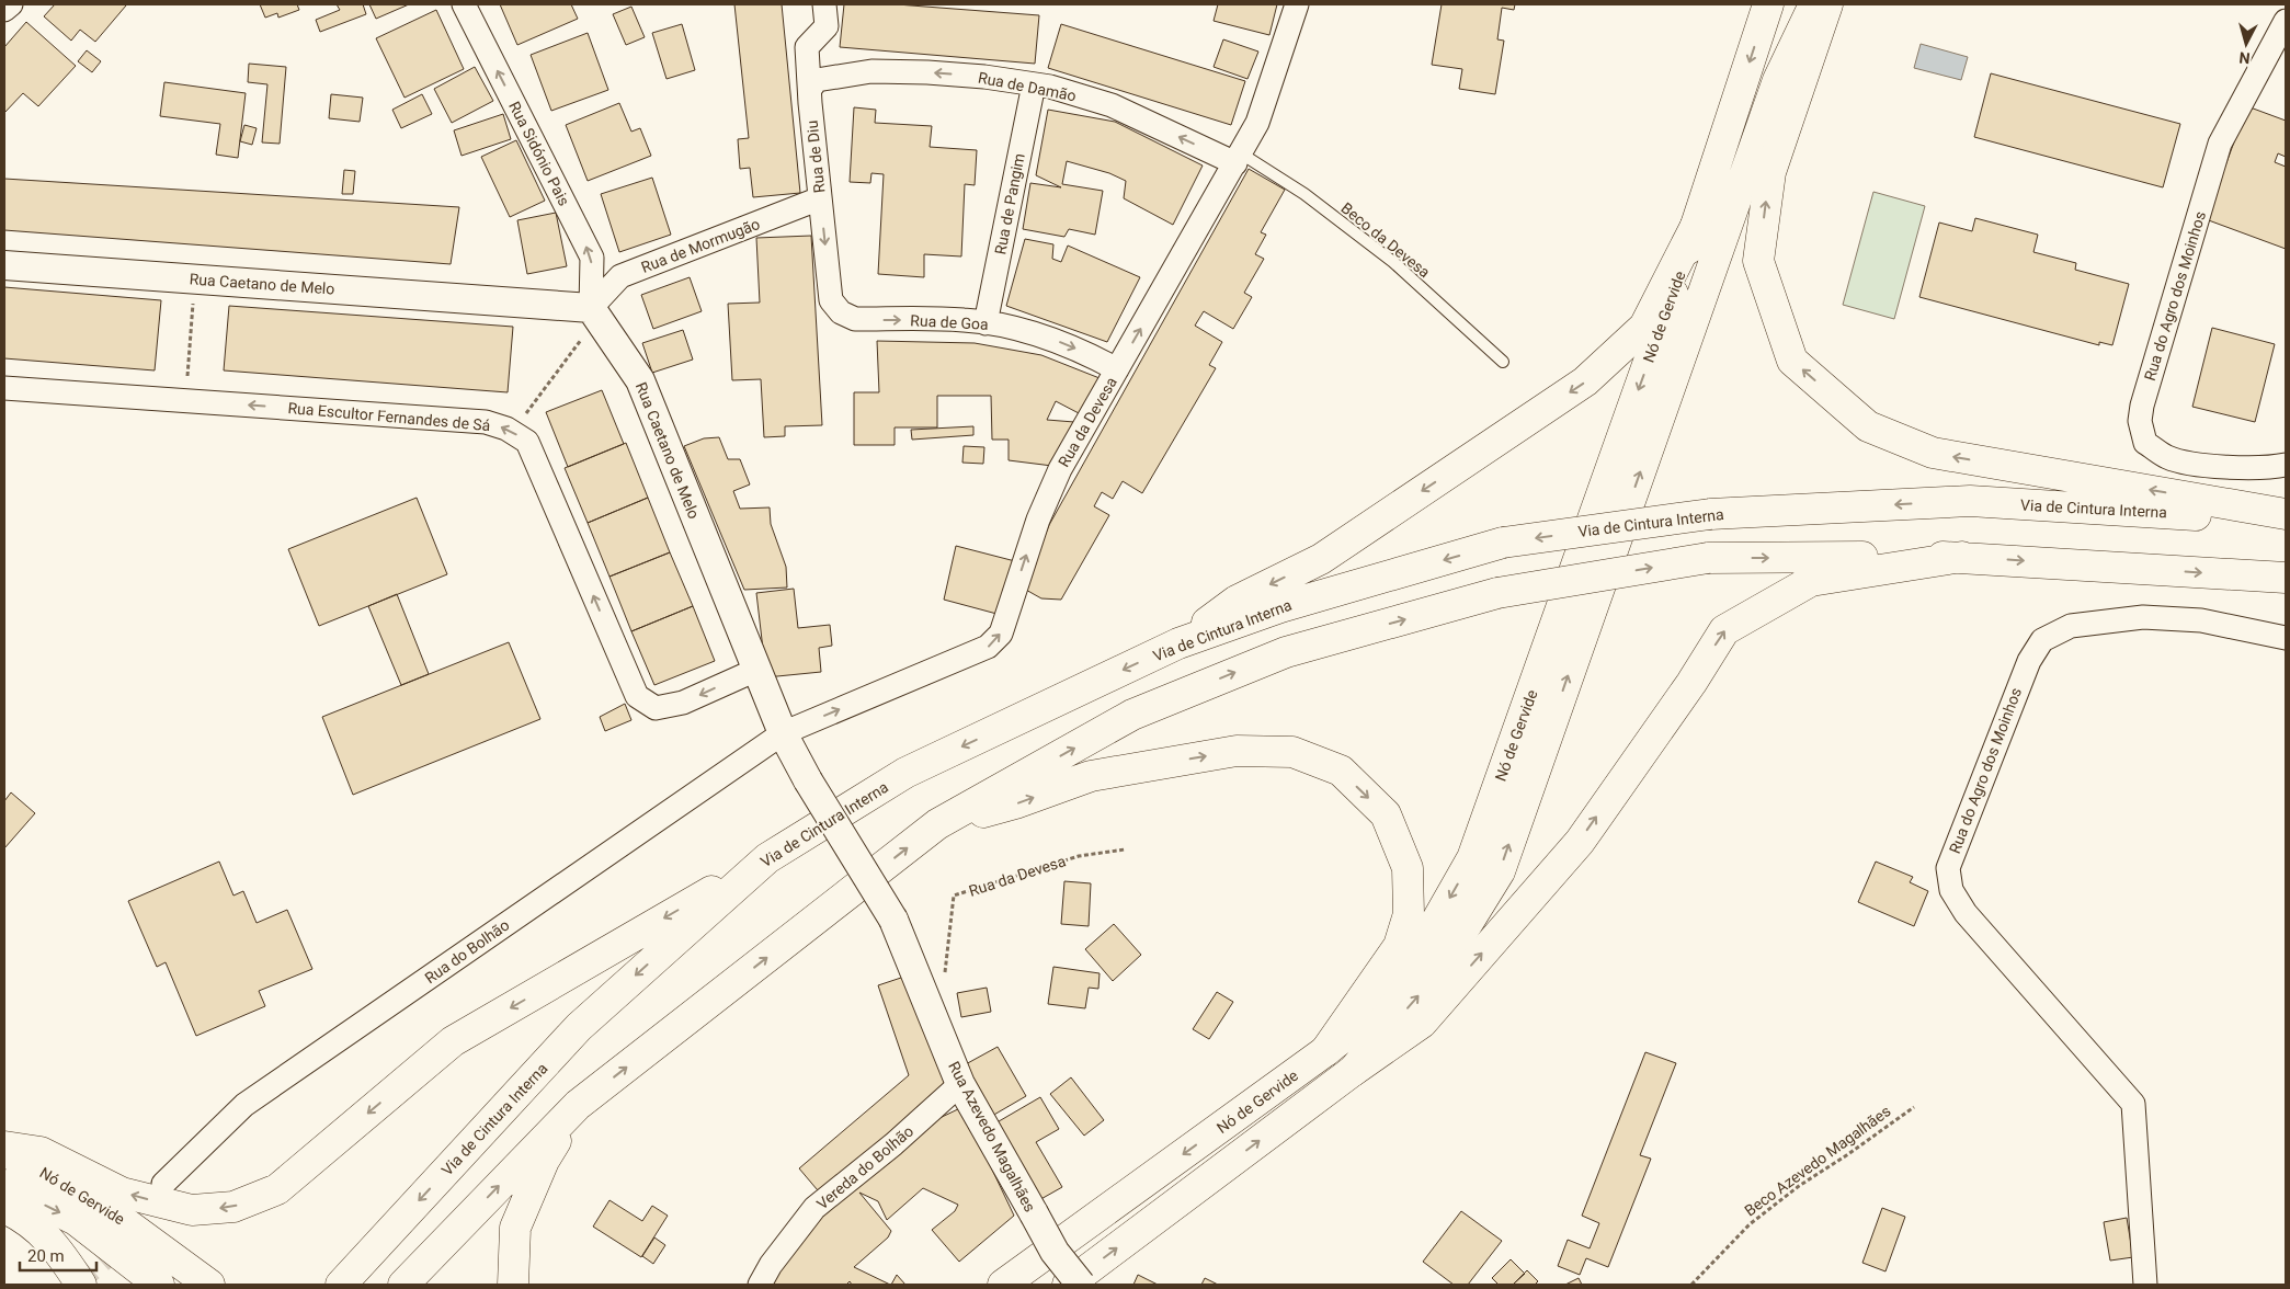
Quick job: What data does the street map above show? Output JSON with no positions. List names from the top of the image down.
{
  "streets": {
    "main road": ["Nó de Gervide", "Via de Cintura Interna"],
    "street": [
      "Rua de Damão",
      "Rua Sidónio Pais",
      "Rua de Diu",
      "Rua de Pangim",
      "Rua de Mormugão",
      "Rua Caetano de Melo",
      "Rua do Agro dos Moinhos",
      "Rua de Goa",
      "Rua Escultor Fernandes de Sá",
      "Rua da Devesa",
      "Rua do Bolhão",
      "Rua Azevedo Magalhães",
      "Vereda do Bolhão"
    ],
    "lane": ["Beco da Devesa"],
    "path": ["Beco Azevedo Magalhães"]
  },
  "crossings": [
    ["Rua de Damão", "Rua de Diu"],
    ["Rua de Damão", "Rua de Pangim"],
    ["Rua de Damão", "Beco da Devesa"],
    ["Rua de Damão", "Rua da Devesa"],
    ["Rua Sidónio Pais", "Rua de Mormugão"],
    ["Rua Sidónio Pais", "Rua Caetano de Melo"],
    ["Rua de Diu", "Rua de Mormugão"],
    ["Rua de Diu", "Rua de Goa"],
    ["Rua de Pangim", "Rua de Goa"],
    ["Beco da Devesa", "Rua da Devesa"],
    ["Rua de Mormugão", "Rua Caetano de Melo"],
    ["Rua Caetano de Melo", "Rua Escultor Fernandes de Sá"],
    ["Rua Caetano de Melo", "Rua da Devesa"],
    ["Rua Caetano de Melo", "Rua do Bolhão"],
    ["Rua Caetano de Melo", "Rua Azevedo Magalhães"],
    ["Rua de Goa", "Rua da Devesa"],
    ["Rua da Devesa", "Rua do Bolhão"],
    ["Rua da Devesa", "Rua Azevedo Magalhães"],
    ["Rua Azevedo Magalhães", "Vereda do Bolhão"]
  ],
  "one_way": [
    "Rua de Damão",
    "Rua Sidónio Pais",
    "Rua de Diu",
    "Rua de Goa",
    "Rua Escultor Fernandes de Sá",
    "Rua da Devesa"
  ],
  "scale_bar": "20 m",
  "north": "bottom"
}
